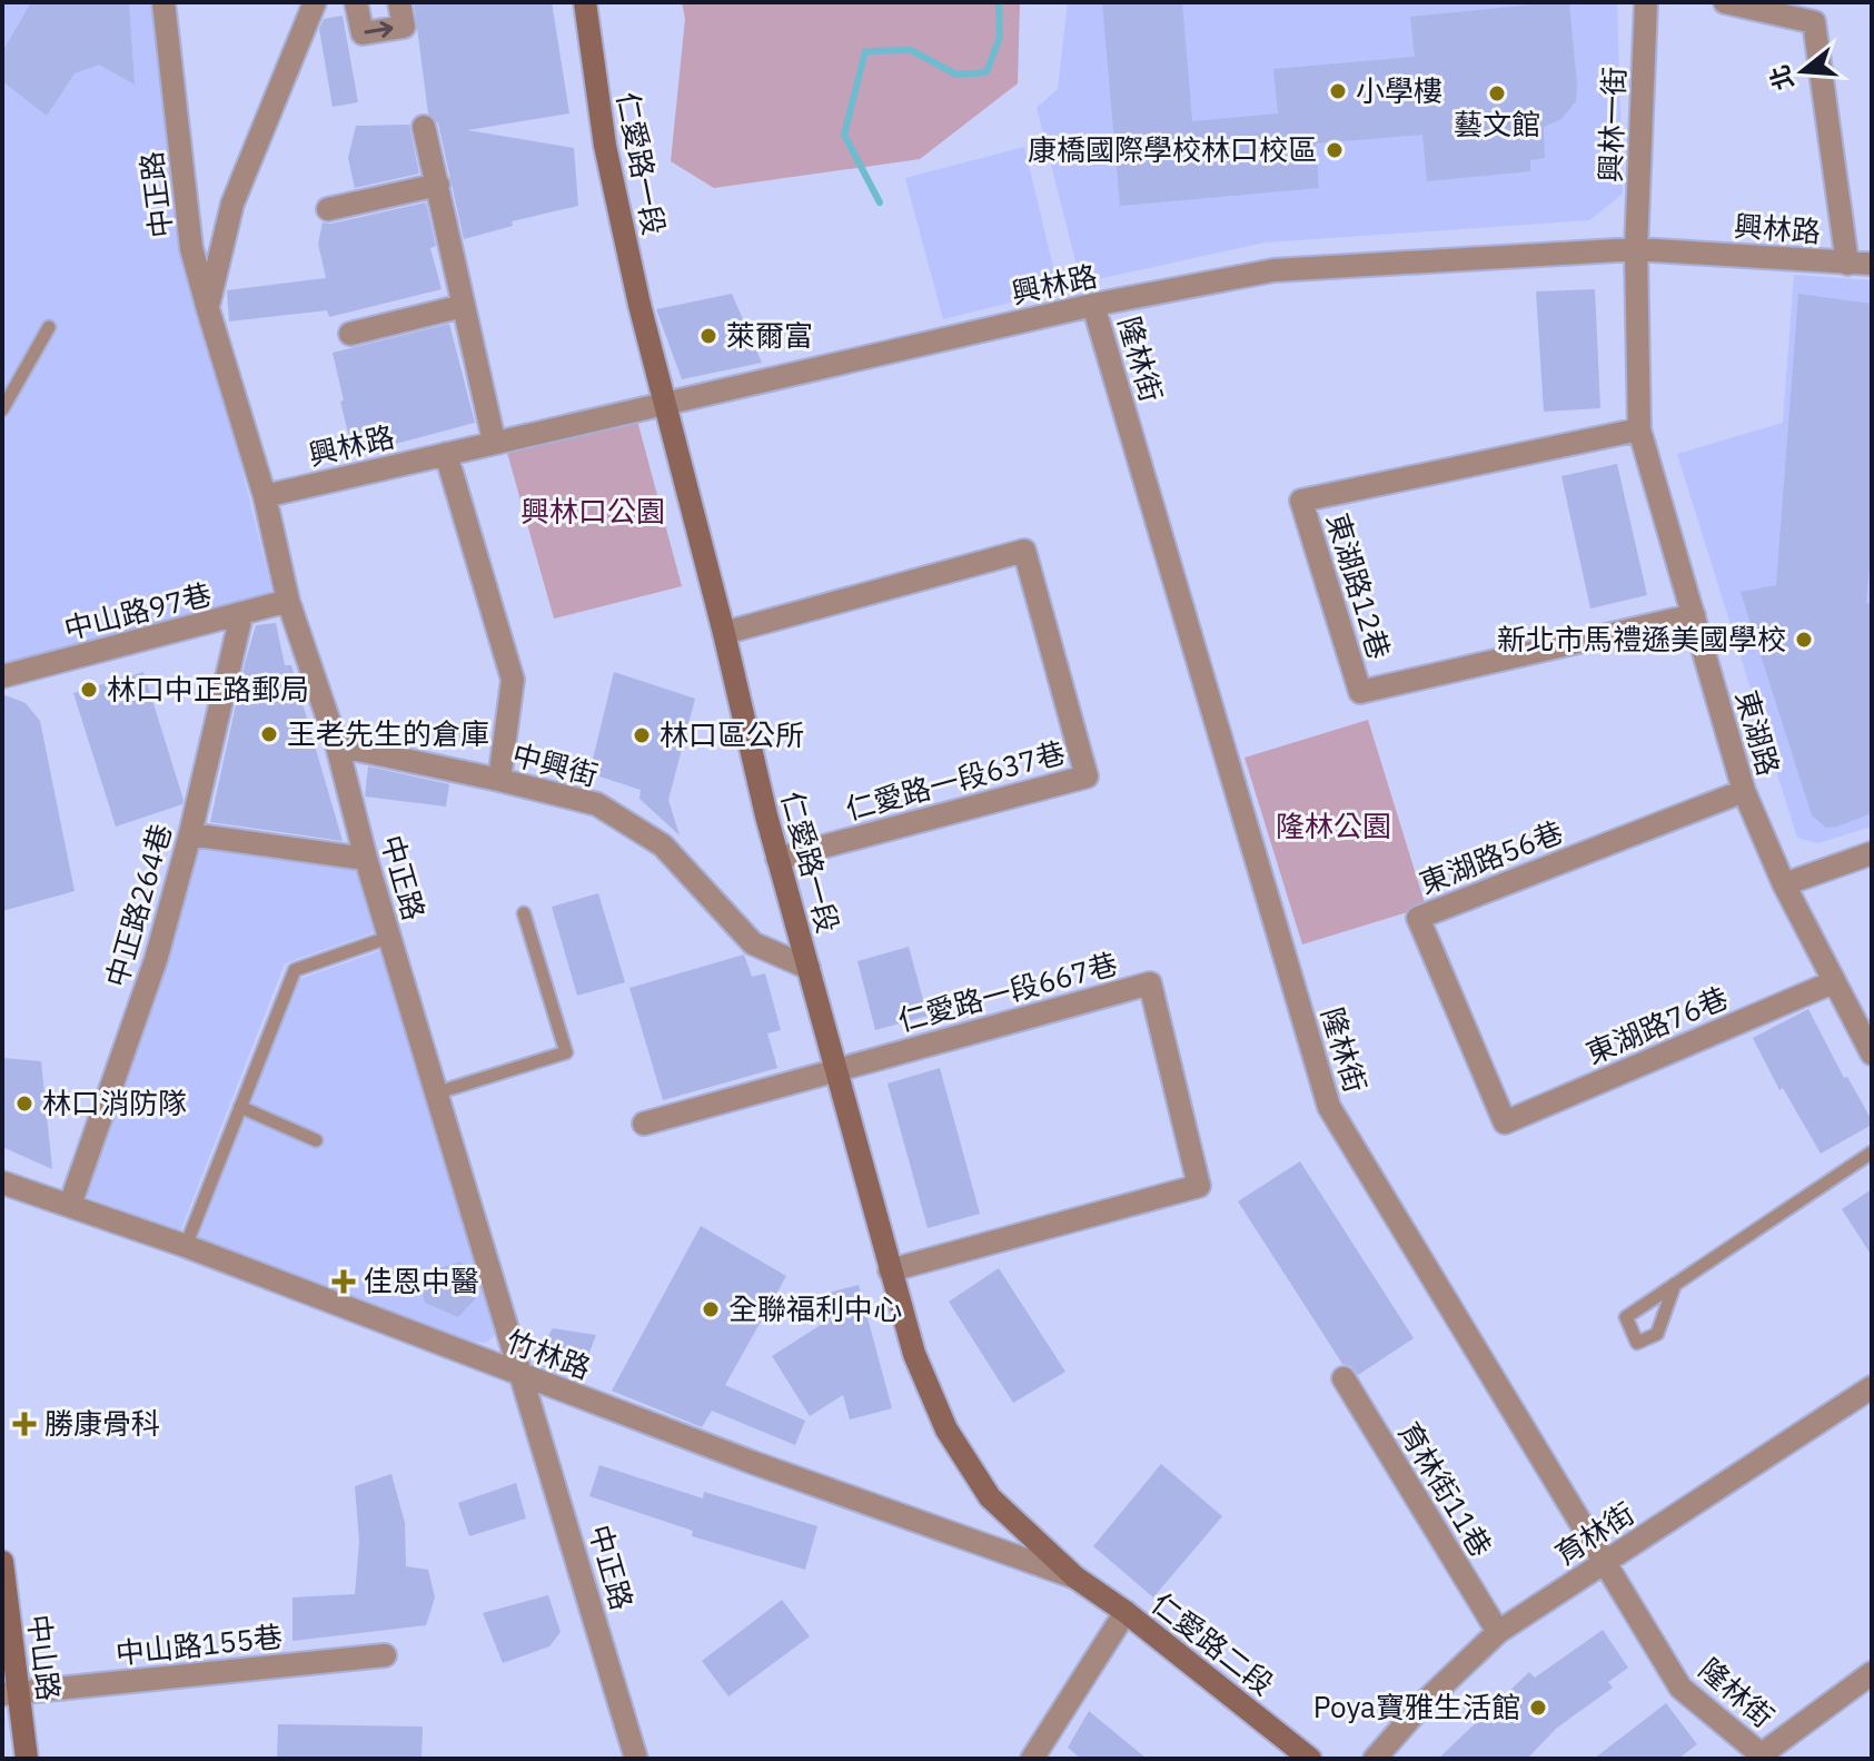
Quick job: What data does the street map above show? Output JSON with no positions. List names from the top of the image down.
{
  "streets": {
    "main road": ["仁愛路一段", "仁愛路二段", "中山路"],
    "street": [
      "興林一街",
      "中正路",
      "興林路",
      "隆林街",
      "東湖路12巷",
      "中山路97巷",
      "東湖路",
      "中興街",
      "仁愛路一段637巷",
      "東湖路56巷",
      "中正路264巷",
      "仁愛路一段667巷",
      "東湖路76巷",
      "竹林路",
      "育林街11巷",
      "育林街",
      "中山路155巷"
    ]
  },
  "crossings": [
    ["興林一街", "興林路"],
    ["興林一街", "東湖路"],
    ["仁愛路一段", "興林路"],
    ["仁愛路一段", "中興街"],
    ["仁愛路一段", "仁愛路一段637巷"],
    ["仁愛路一段", "仁愛路一段667巷"],
    ["仁愛路一段", "竹林路"],
    ["仁愛路一段", "仁愛路二段"],
    ["中正路", "興林路"],
    ["中正路", "中山路97巷"],
    ["中正路", "中興街"],
    ["中正路", "竹林路"],
    ["興林路", "隆林街"],
    ["興林路", "東湖路"],
    ["隆林街", "育林街"],
    ["東湖路12巷", "東湖路"],
    ["中山路97巷", "中正路264巷"],
    ["東湖路", "東湖路56巷"],
    ["東湖路", "東湖路76巷"],
    ["東湖路56巷", "東湖路76巷"],
    ["中正路264巷", "竹林路"],
    ["竹林路", "仁愛路二段"],
    ["育林街11巷", "育林街"],
    ["中山路155巷", "中山路"]
  ],
  "parks": ["興林口公園", "隆林公園"],
  "places": {
    "other": [
      "小學樓",
      "藝文館",
      "康橋國際學校林口校區",
      "萊爾富",
      "新北市馬禮遜美國學校",
      "林口中正路郵局",
      "王老先生的倉庫",
      "林口區公所",
      "林口消防隊",
      "全聯福利中心",
      "Poya寶雅生活館"
    ],
    "health": ["佳恩中醫", "勝康骨科"]
  },
  "north": "left"
}
